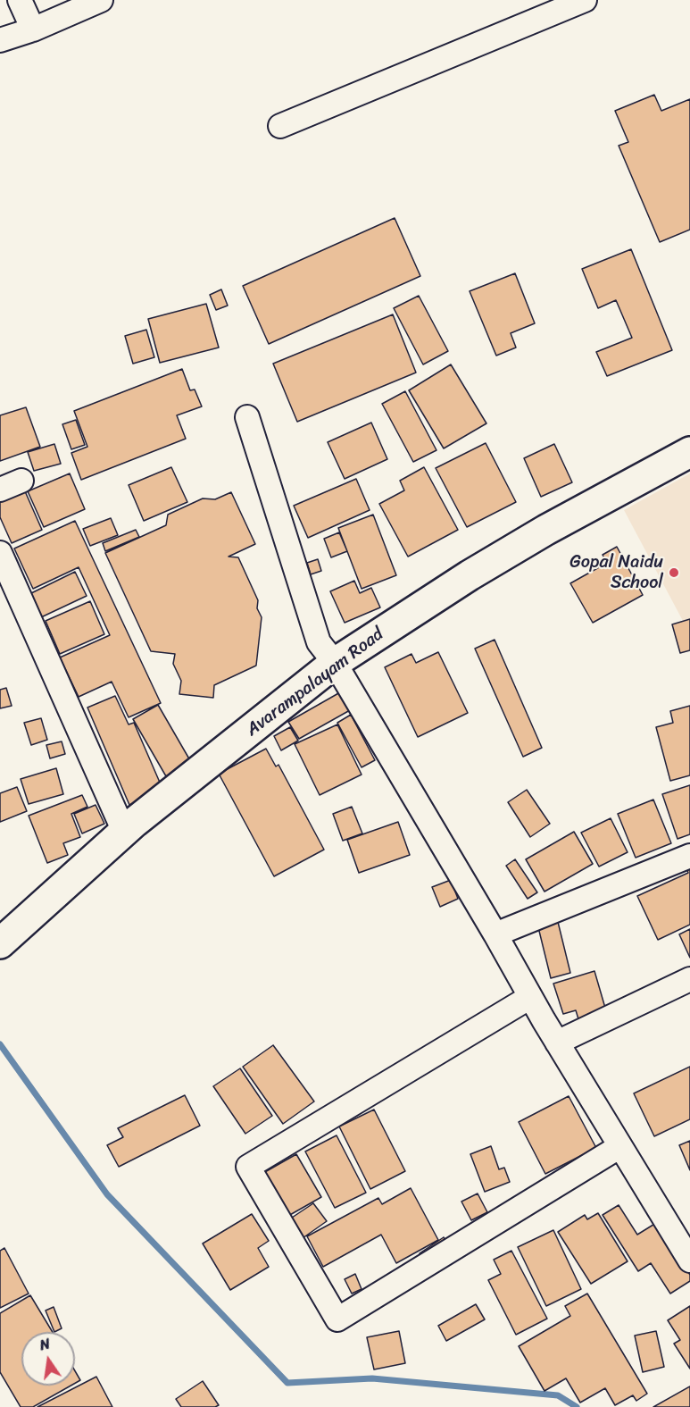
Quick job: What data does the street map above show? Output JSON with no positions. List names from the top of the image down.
{
  "streets": {
    "street": ["Avarampalayam Road"]
  },
  "places": ["Gopal Naidu School"],
  "north": "top"
}
